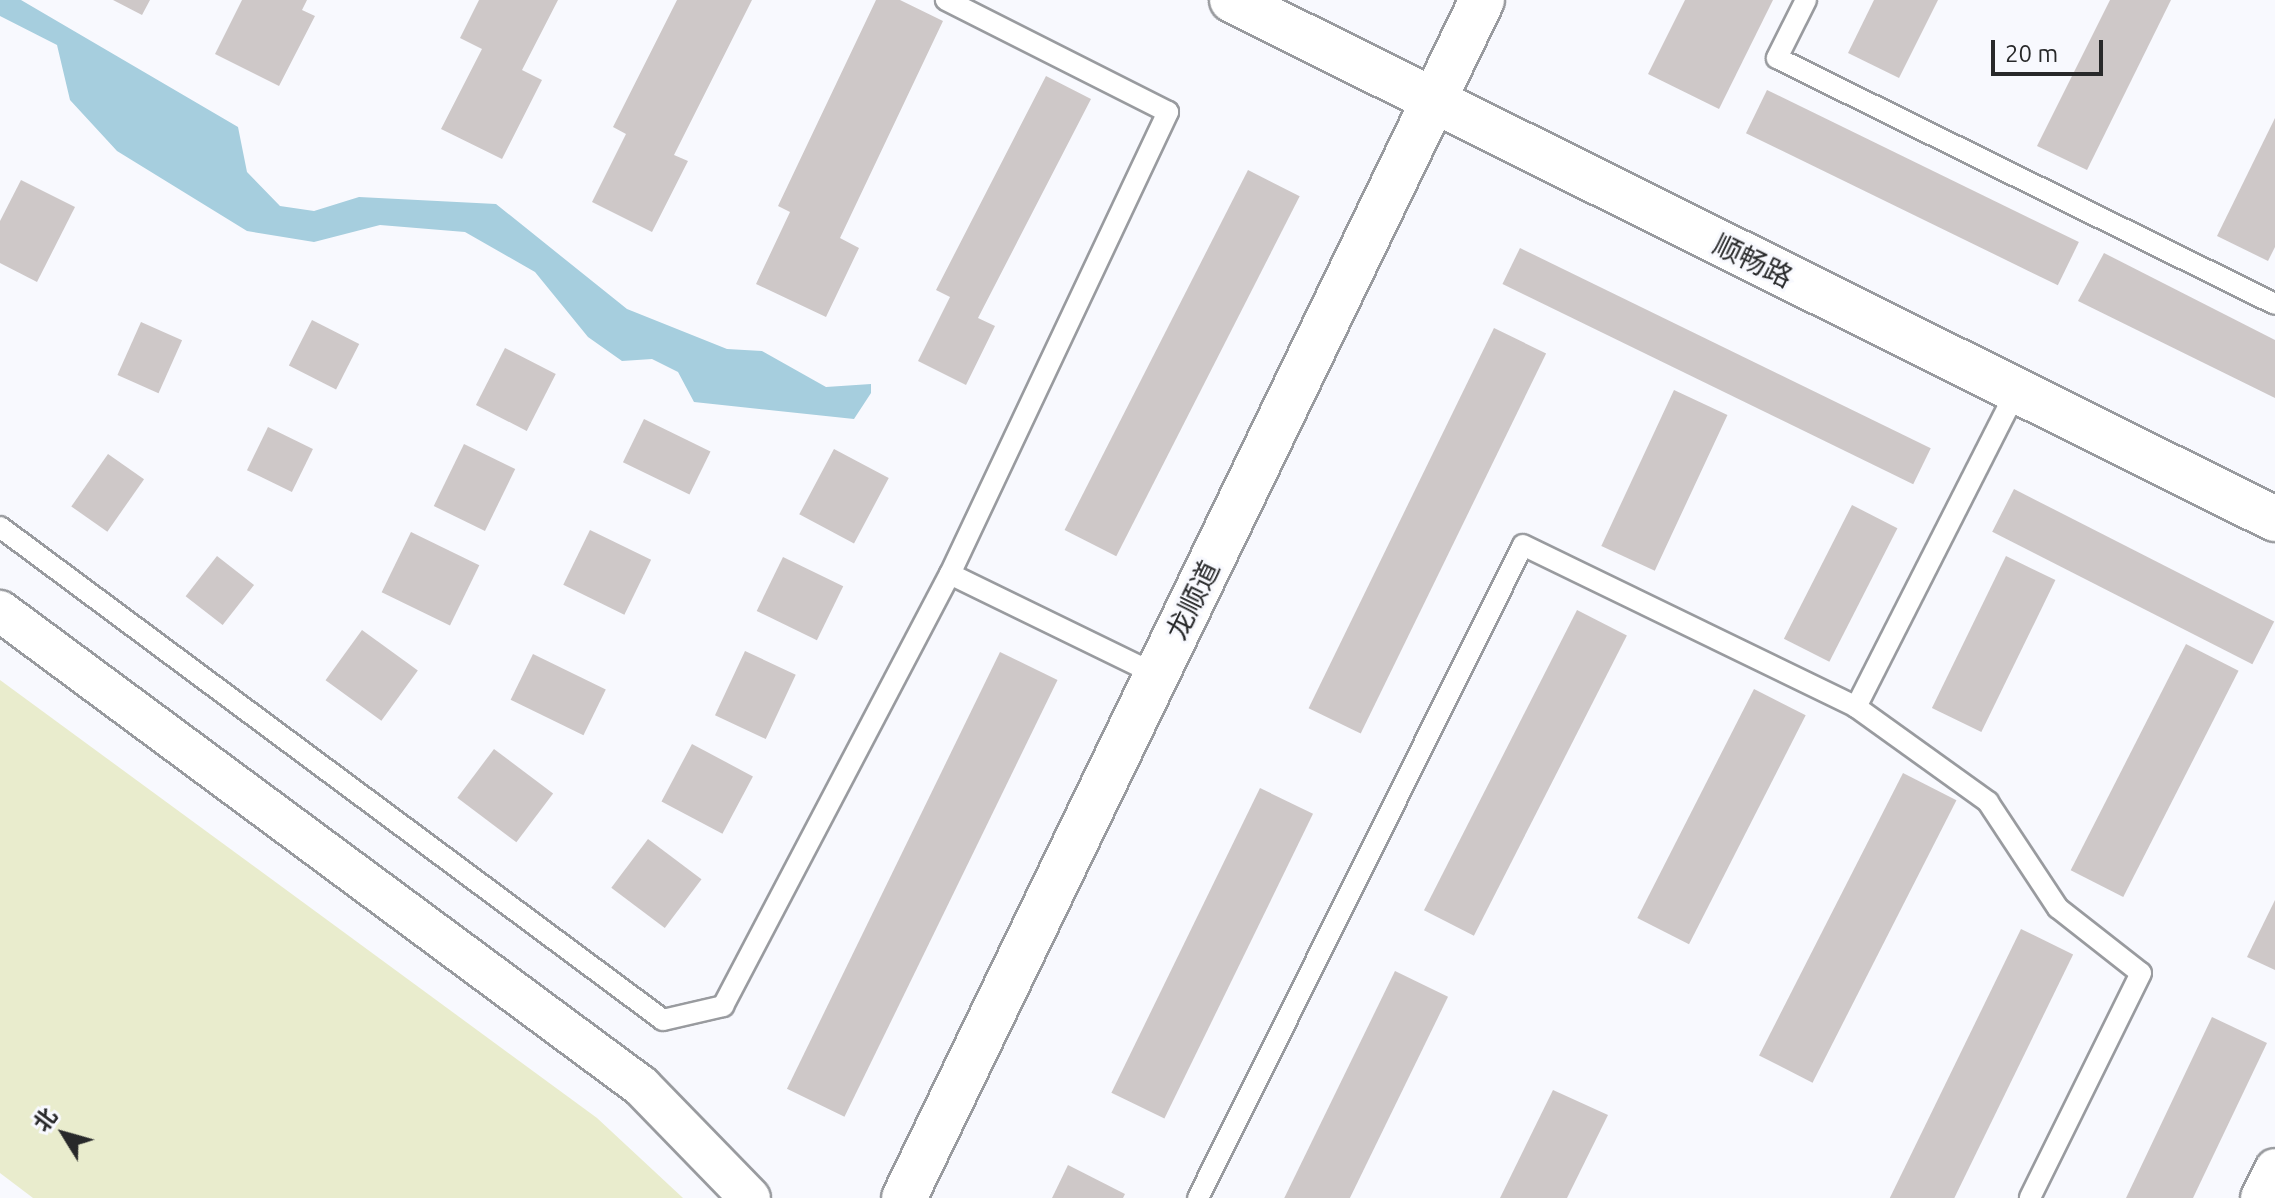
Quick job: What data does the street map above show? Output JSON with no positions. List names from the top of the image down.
{
  "streets": {
    "street": ["顺畅路", "龙顺道"]
  },
  "crossings": [
    ["顺畅路", "龙顺道"]
  ],
  "scale_bar": "20 m",
  "north": "top left"
}
